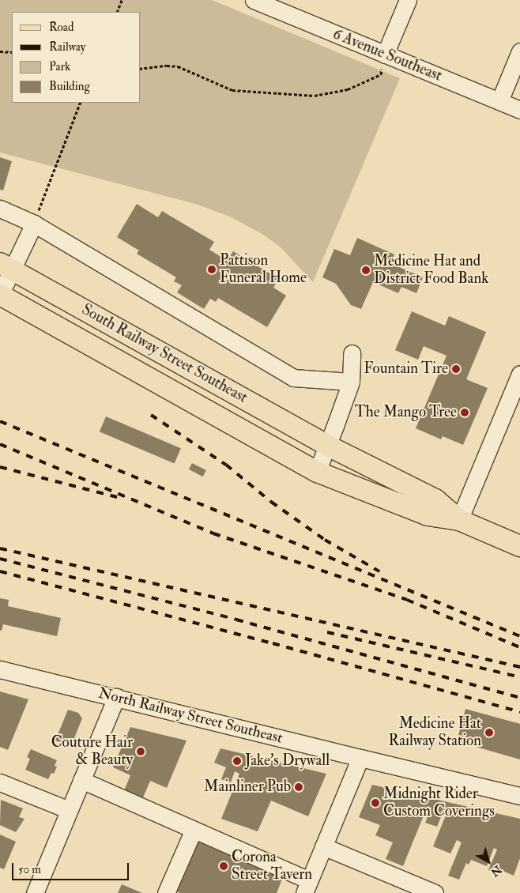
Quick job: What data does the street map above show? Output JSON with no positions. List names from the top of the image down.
{
  "streets": {
    "main road": ["South Railway Street Southeast"],
    "street": ["6 Avenue Southeast", "North Railway Street Southeast"]
  },
  "places": [
    "Pattison Funeral Home",
    "Medicine Hat and District Food Bank",
    "Fountain Tire",
    "The Mango Tree",
    "Medicine Hat Railway Station",
    "Couture Hair & Beauty",
    "Jake's Drywall",
    "Mainliner Pub",
    "Midnight Rider Custom Coverings",
    "Corona Street Tavern"
  ],
  "legend": [
    "Road",
    "Railway",
    "Park",
    "Building"
  ],
  "scale_bar": "50 m",
  "north": "bottom right"
}
